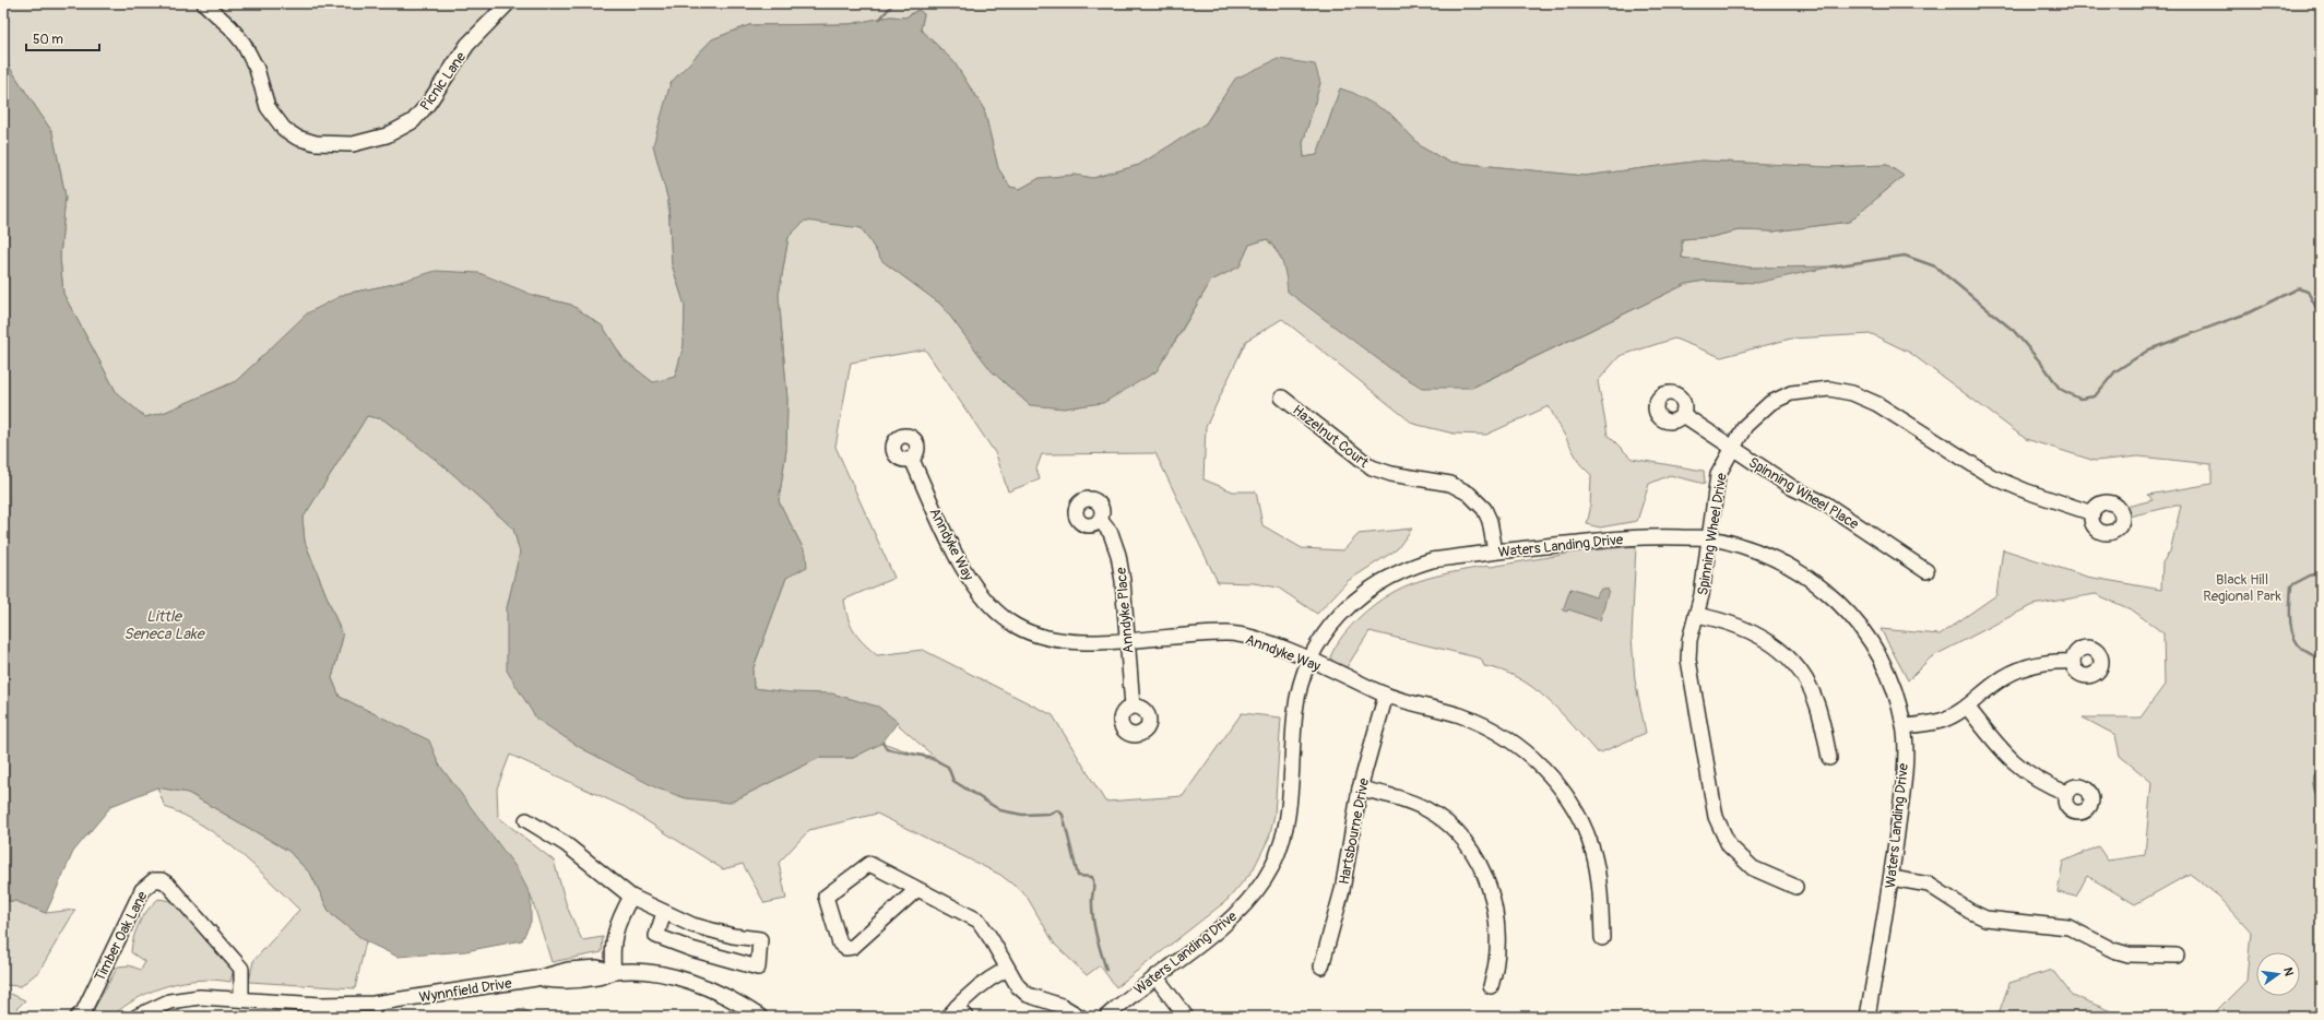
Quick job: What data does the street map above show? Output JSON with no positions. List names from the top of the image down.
{
  "streets": {
    "street": [
      "Picnic Lane",
      "Hazelnut Court",
      "Spinning Wheel Place",
      "Spinning Wheel Drive",
      "Anndyke Way",
      "Waters Landing Drive",
      "Anndyke Place",
      "Hartsbourne Drive",
      "Timber Oak Lane",
      "Wynnfield Drive"
    ]
  },
  "crossings": [
    ["Hazelnut Court", "Waters Landing Drive"],
    ["Spinning Wheel Place", "Spinning Wheel Drive"],
    ["Spinning Wheel Drive", "Waters Landing Drive"],
    ["Anndyke Way", "Waters Landing Drive"],
    ["Anndyke Way", "Anndyke Place"],
    ["Anndyke Way", "Hartsbourne Drive"],
    ["Timber Oak Lane", "Wynnfield Drive"]
  ],
  "water": ["Little Seneca Lake"],
  "parks": ["Black Hill Regional Park"],
  "scale_bar": "50 m",
  "north": "right"
}
